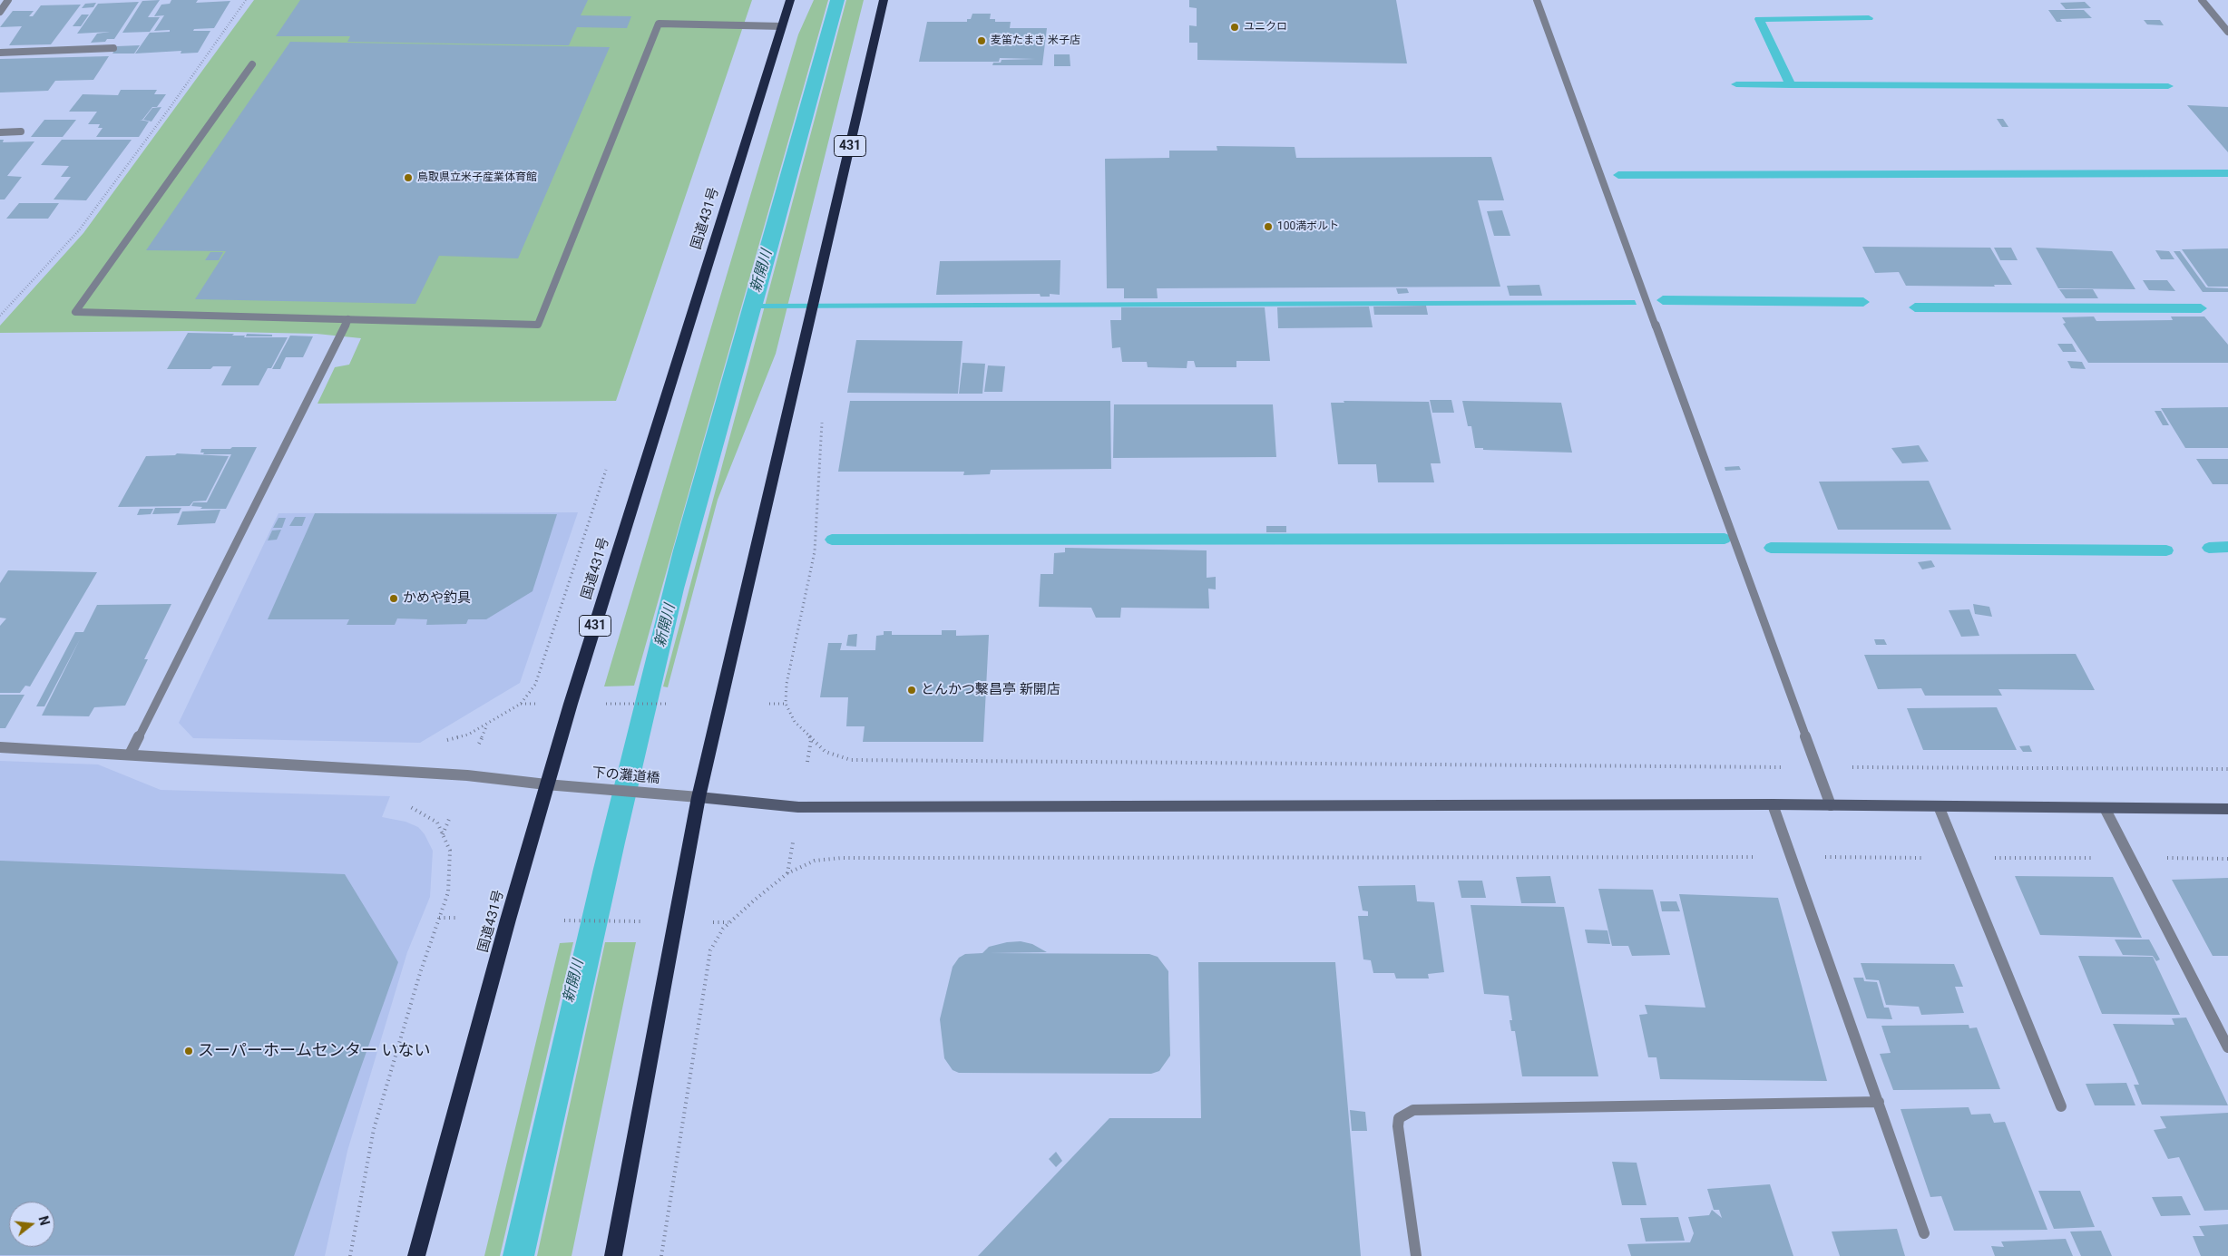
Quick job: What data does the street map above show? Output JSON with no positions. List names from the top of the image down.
{
  "streets": {
    "highway": ["431", "国道431号"],
    "street": ["下の灘道橋"]
  },
  "crossings": [
    ["431", "下の灘道橋"],
    ["国道431号", "下の灘道橋"]
  ],
  "water": ["新開川"],
  "places": [
    "ユニクロ",
    "麦笛たまき 米子店",
    "鳥取県立米子産業体育館",
    "100満ボルト",
    "かめや釣具",
    "とんかつ繫昌亭 新開店",
    "スーパーホームセンター いない"
  ],
  "north": "right"
}
